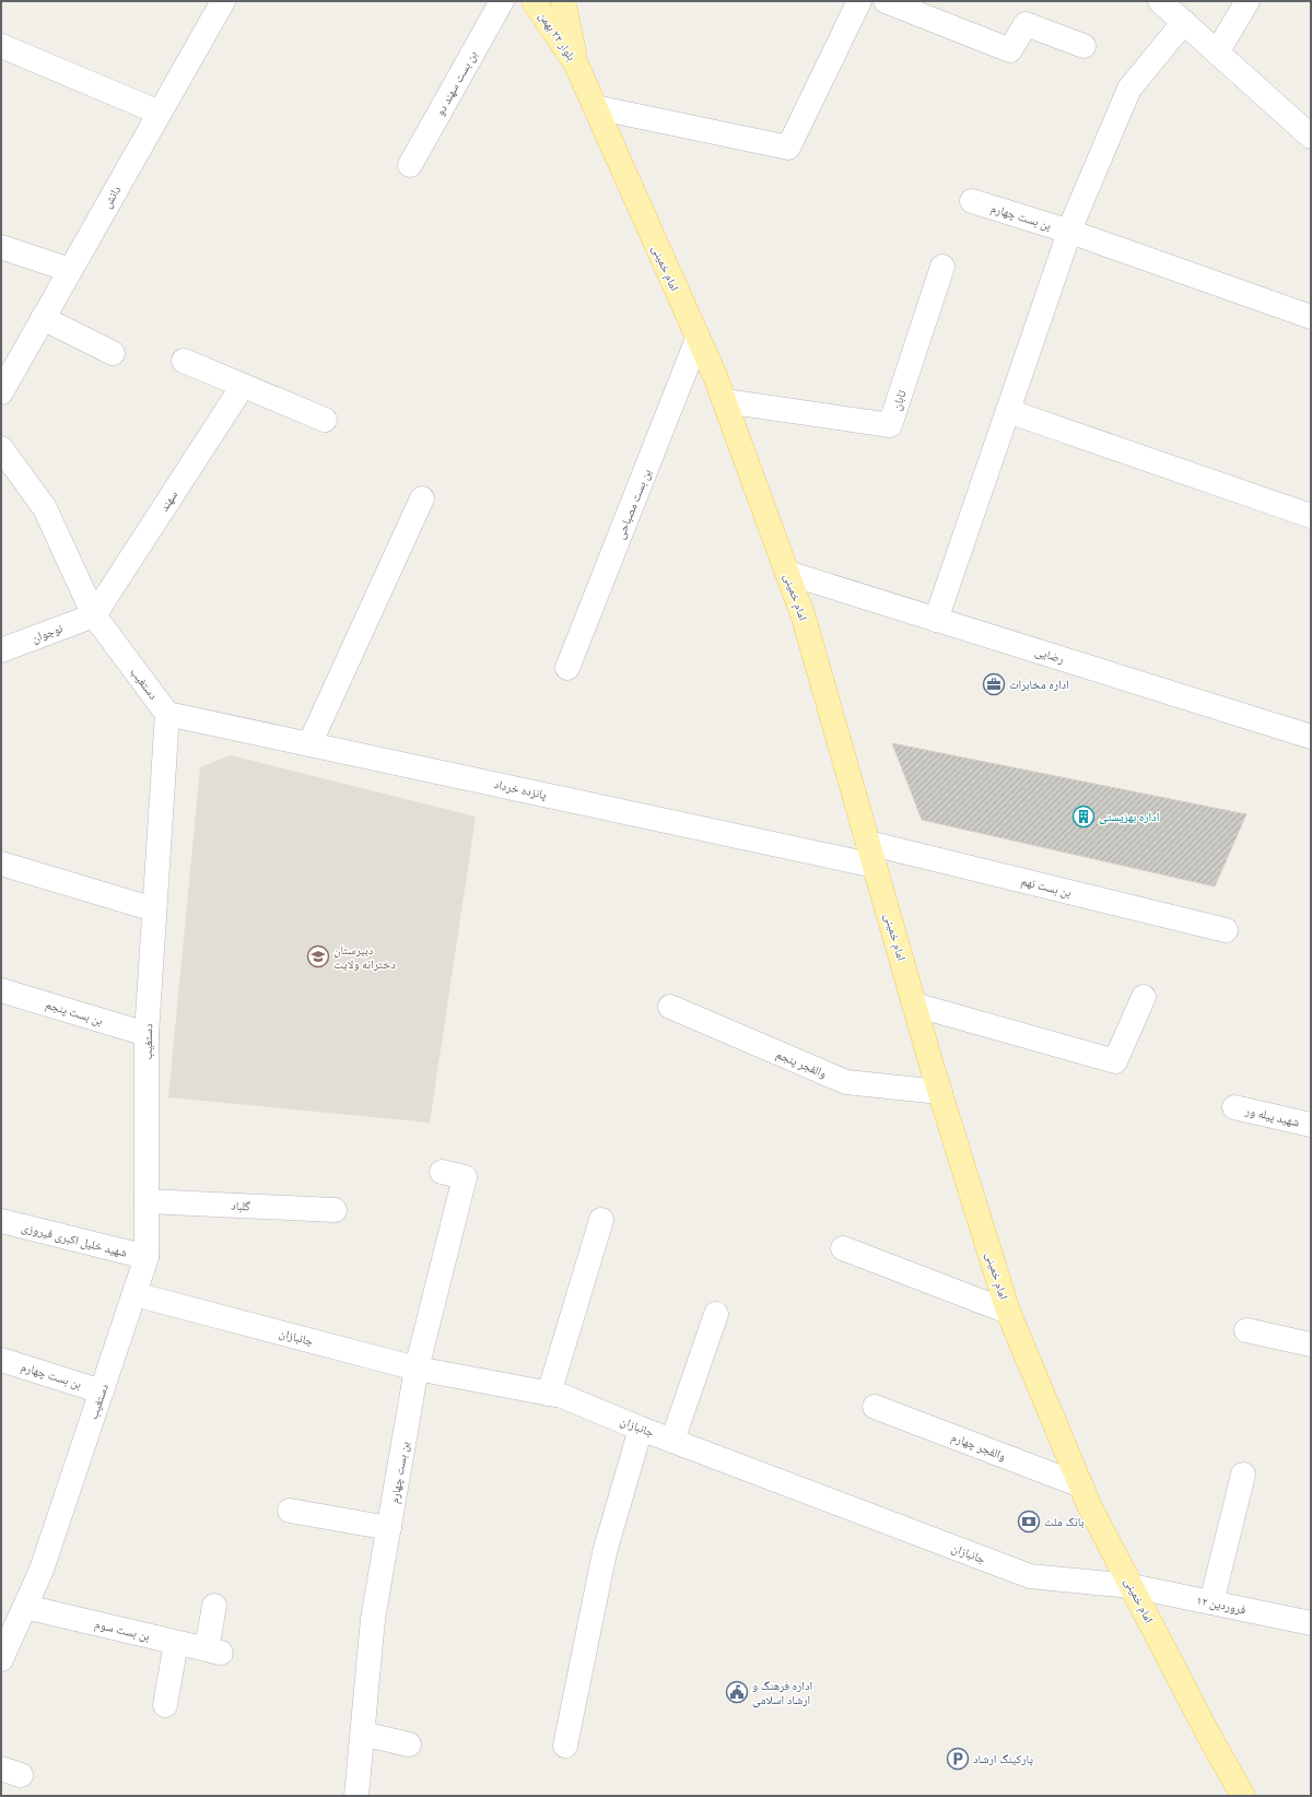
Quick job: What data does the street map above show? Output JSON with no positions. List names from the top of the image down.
{
  "streets": {
    "main road": ["بلوار ۲۲ بهمن", "امام خمینی"],
    "street": [
      "بن بست سهند دو",
      "دانش",
      "بن بست چهارم",
      "تابان",
      "سهند",
      "بن بست مصباحی",
      "نوجوان",
      "رضایی",
      "دستغیب",
      "پانزده خرداد",
      "بن بست نهم",
      "بن بست پنجم",
      "والفجر پنجم",
      "شهید پیله ور",
      "گلباد",
      "شهید خلیل اکبری فیروزی",
      "جانبازان",
      "والفجر چهارم",
      "۱۲ فروردین",
      "بن بست سوم"
    ]
  },
  "crossings": [
    ["بلوار ۲۲ بهمن", "امام خمینی"],
    ["بن بست چهارم", "دستغیب"],
    ["بن بست چهارم", "جانبازان"],
    ["امام خمینی", "تابان"],
    ["امام خمینی", "بن بست مصباحی"],
    ["امام خمینی", "رضایی"],
    ["امام خمینی", "پانزده خرداد"],
    ["امام خمینی", "بن بست نهم"],
    ["امام خمینی", "والفجر پنجم"],
    ["امام خمینی", "جانبازان"],
    ["امام خمینی", "والفجر چهارم"],
    ["امام خمینی", "۱۲ فروردین"],
    ["سهند", "نوجوان"],
    ["سهند", "دستغیب"],
    ["نوجوان", "دستغیب"],
    ["دستغیب", "پانزده خرداد"],
    ["دستغیب", "بن بست پنجم"],
    ["دستغیب", "گلباد"],
    ["دستغیب", "شهید خلیل اکبری فیروزی"],
    ["دستغیب", "جانبازان"],
    ["دستغیب", "بن بست سوم"],
    ["جانبازان", "۱۲ فروردین"]
  ],
  "places": {
    "office": ["اداره مخابرات"],
    "building": ["اداره بهزیستی"],
    "school or university": ["دبیرستان دخترانه ولایت"],
    "bank": ["بانک ملت"],
    "public building": ["اداره فرهنگ و ارشاد اسلامی"],
    "parking": ["پارکینگ ارشاد"]
  }
}
